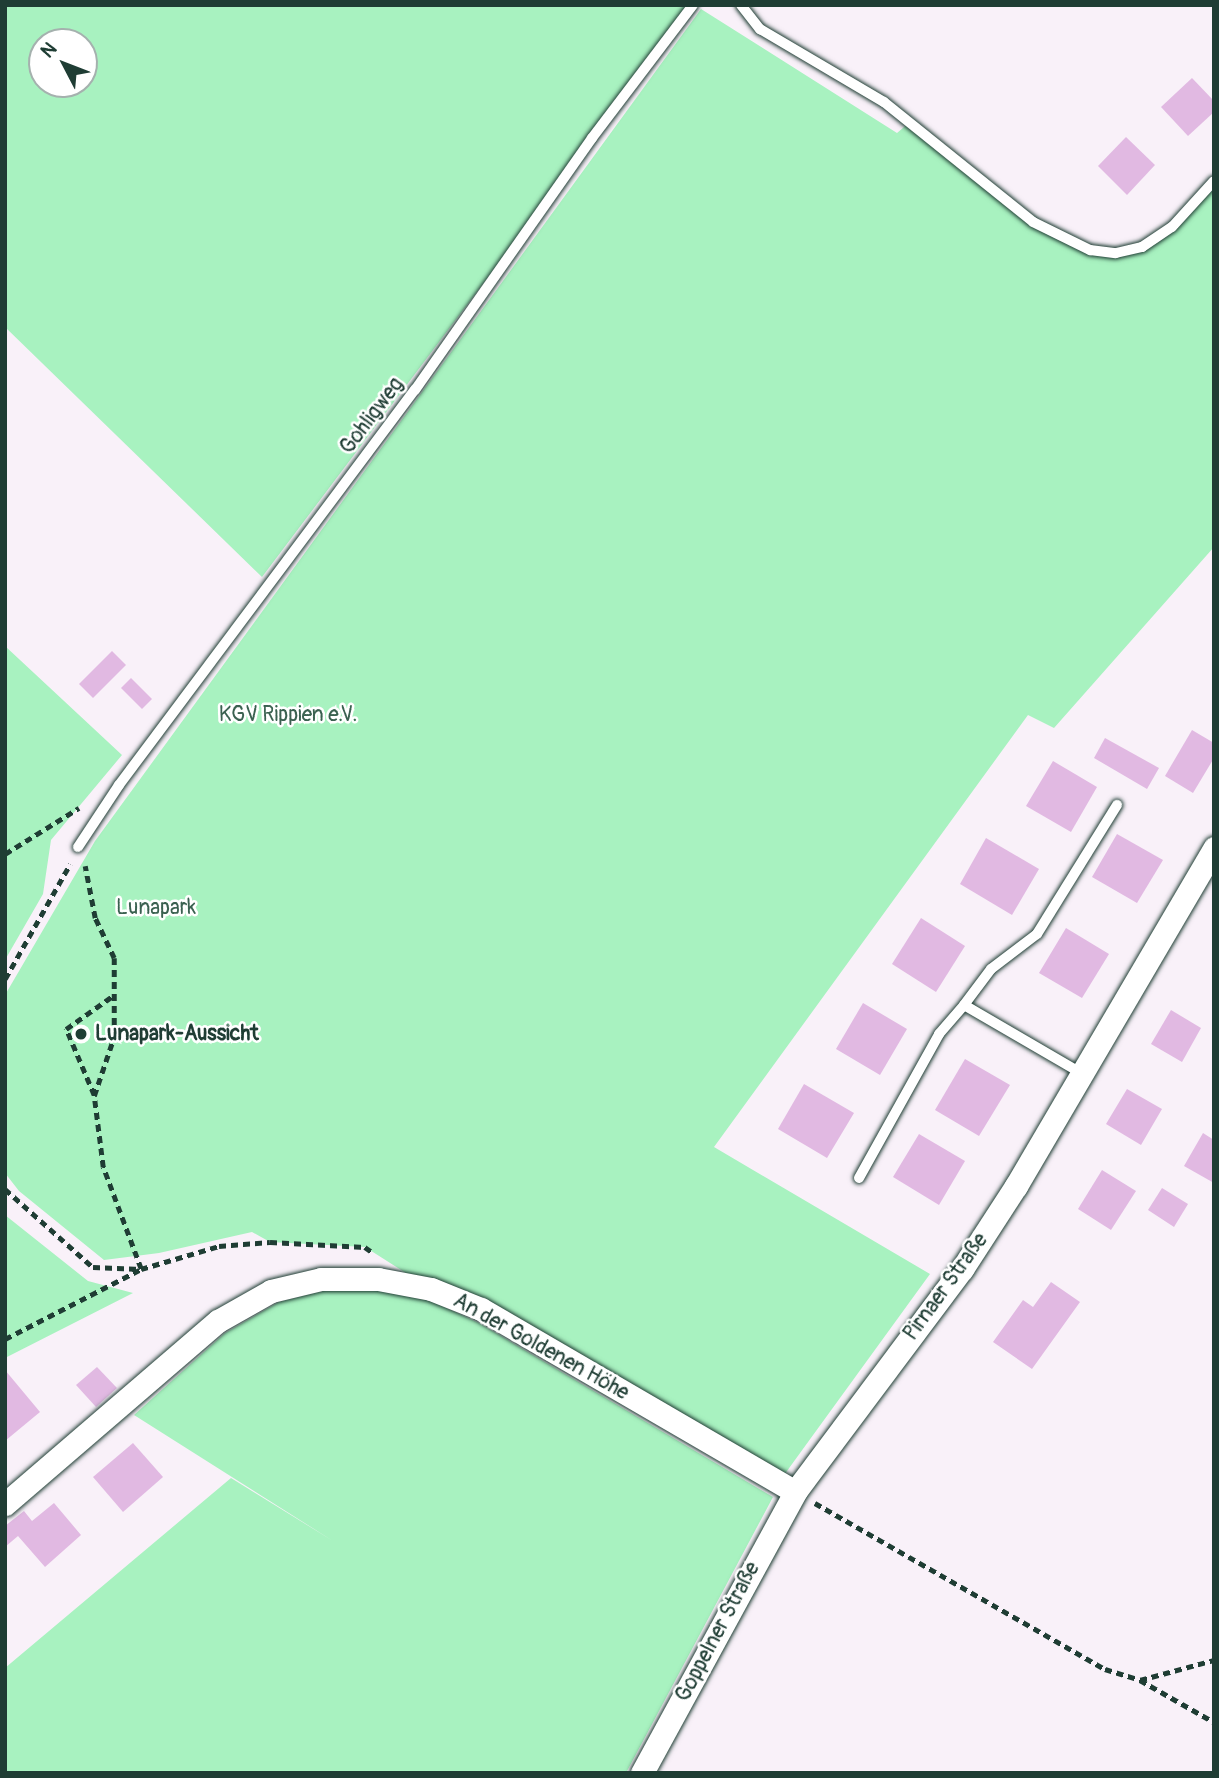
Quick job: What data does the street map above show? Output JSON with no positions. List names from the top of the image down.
{
  "streets": {
    "street": ["Pirnaer Straße", "An der Goldenen Höhe", "Goppelner Straße"],
    "lane": ["Gohligweg"]
  },
  "crossings": [
    ["Pirnaer Straße", "An der Goldenen Höhe"],
    ["Pirnaer Straße", "Goppelner Straße"],
    ["An der Goldenen Höhe", "Goppelner Straße"]
  ],
  "parks": ["KGV Rippien e.V.", "Lunapark"],
  "places": ["Lunapark-Aussicht"],
  "north": "top left"
}
